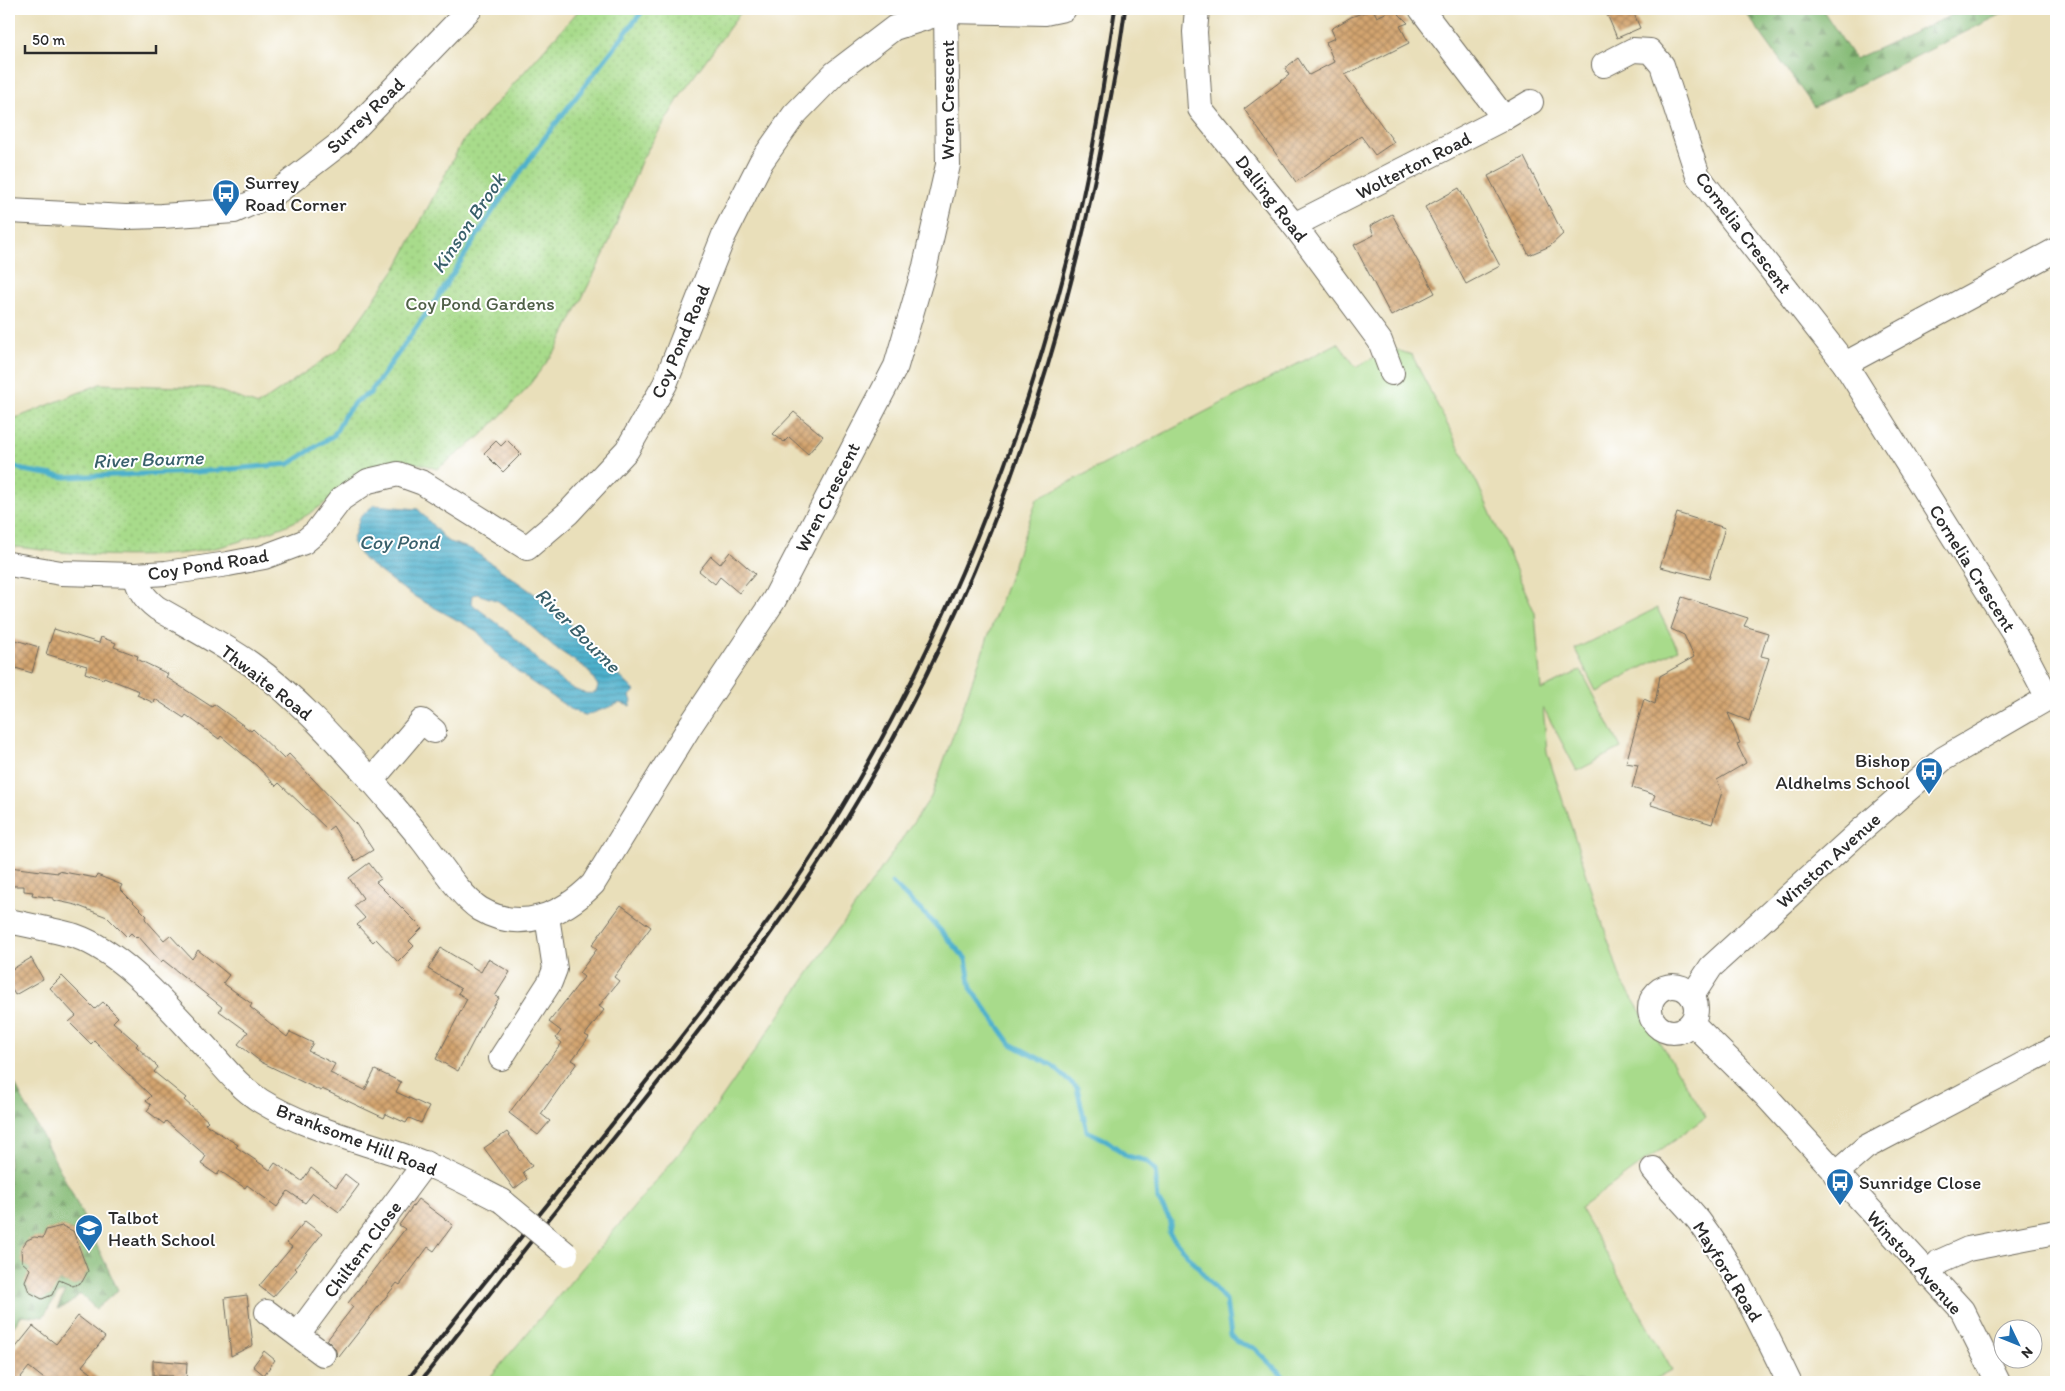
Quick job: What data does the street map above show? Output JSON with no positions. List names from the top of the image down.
{
  "streets": {
    "street": [
      "Wren Crescent",
      "Surrey Road",
      "Wolterton Road",
      "Dalling Road",
      "Cornelia Crescent",
      "Coy Pond Road",
      "Thwaite Road",
      "Winston Avenue",
      "Branksome Hill Road",
      "Chiltern Close",
      "Mayford Road"
    ]
  },
  "crossings": [
    ["Wren Crescent", "Coy Pond Road"],
    ["Wren Crescent", "Thwaite Road"],
    ["Wolterton Road", "Dalling Road"],
    ["Cornelia Crescent", "Winston Avenue"],
    ["Coy Pond Road", "Thwaite Road"],
    ["Branksome Hill Road", "Chiltern Close"]
  ],
  "water": ["Kinson Brook", "River Bourne", "Coy Pond"],
  "parks": ["Coy Pond Gardens"],
  "places": {
    "bus stop": ["Surrey Road Corner", "Bishop Aldhelms School", "Sunridge Close"],
    "school or university": ["Talbot Heath School"]
  },
  "scale_bar": "50 m",
  "north": "bottom right"
}
